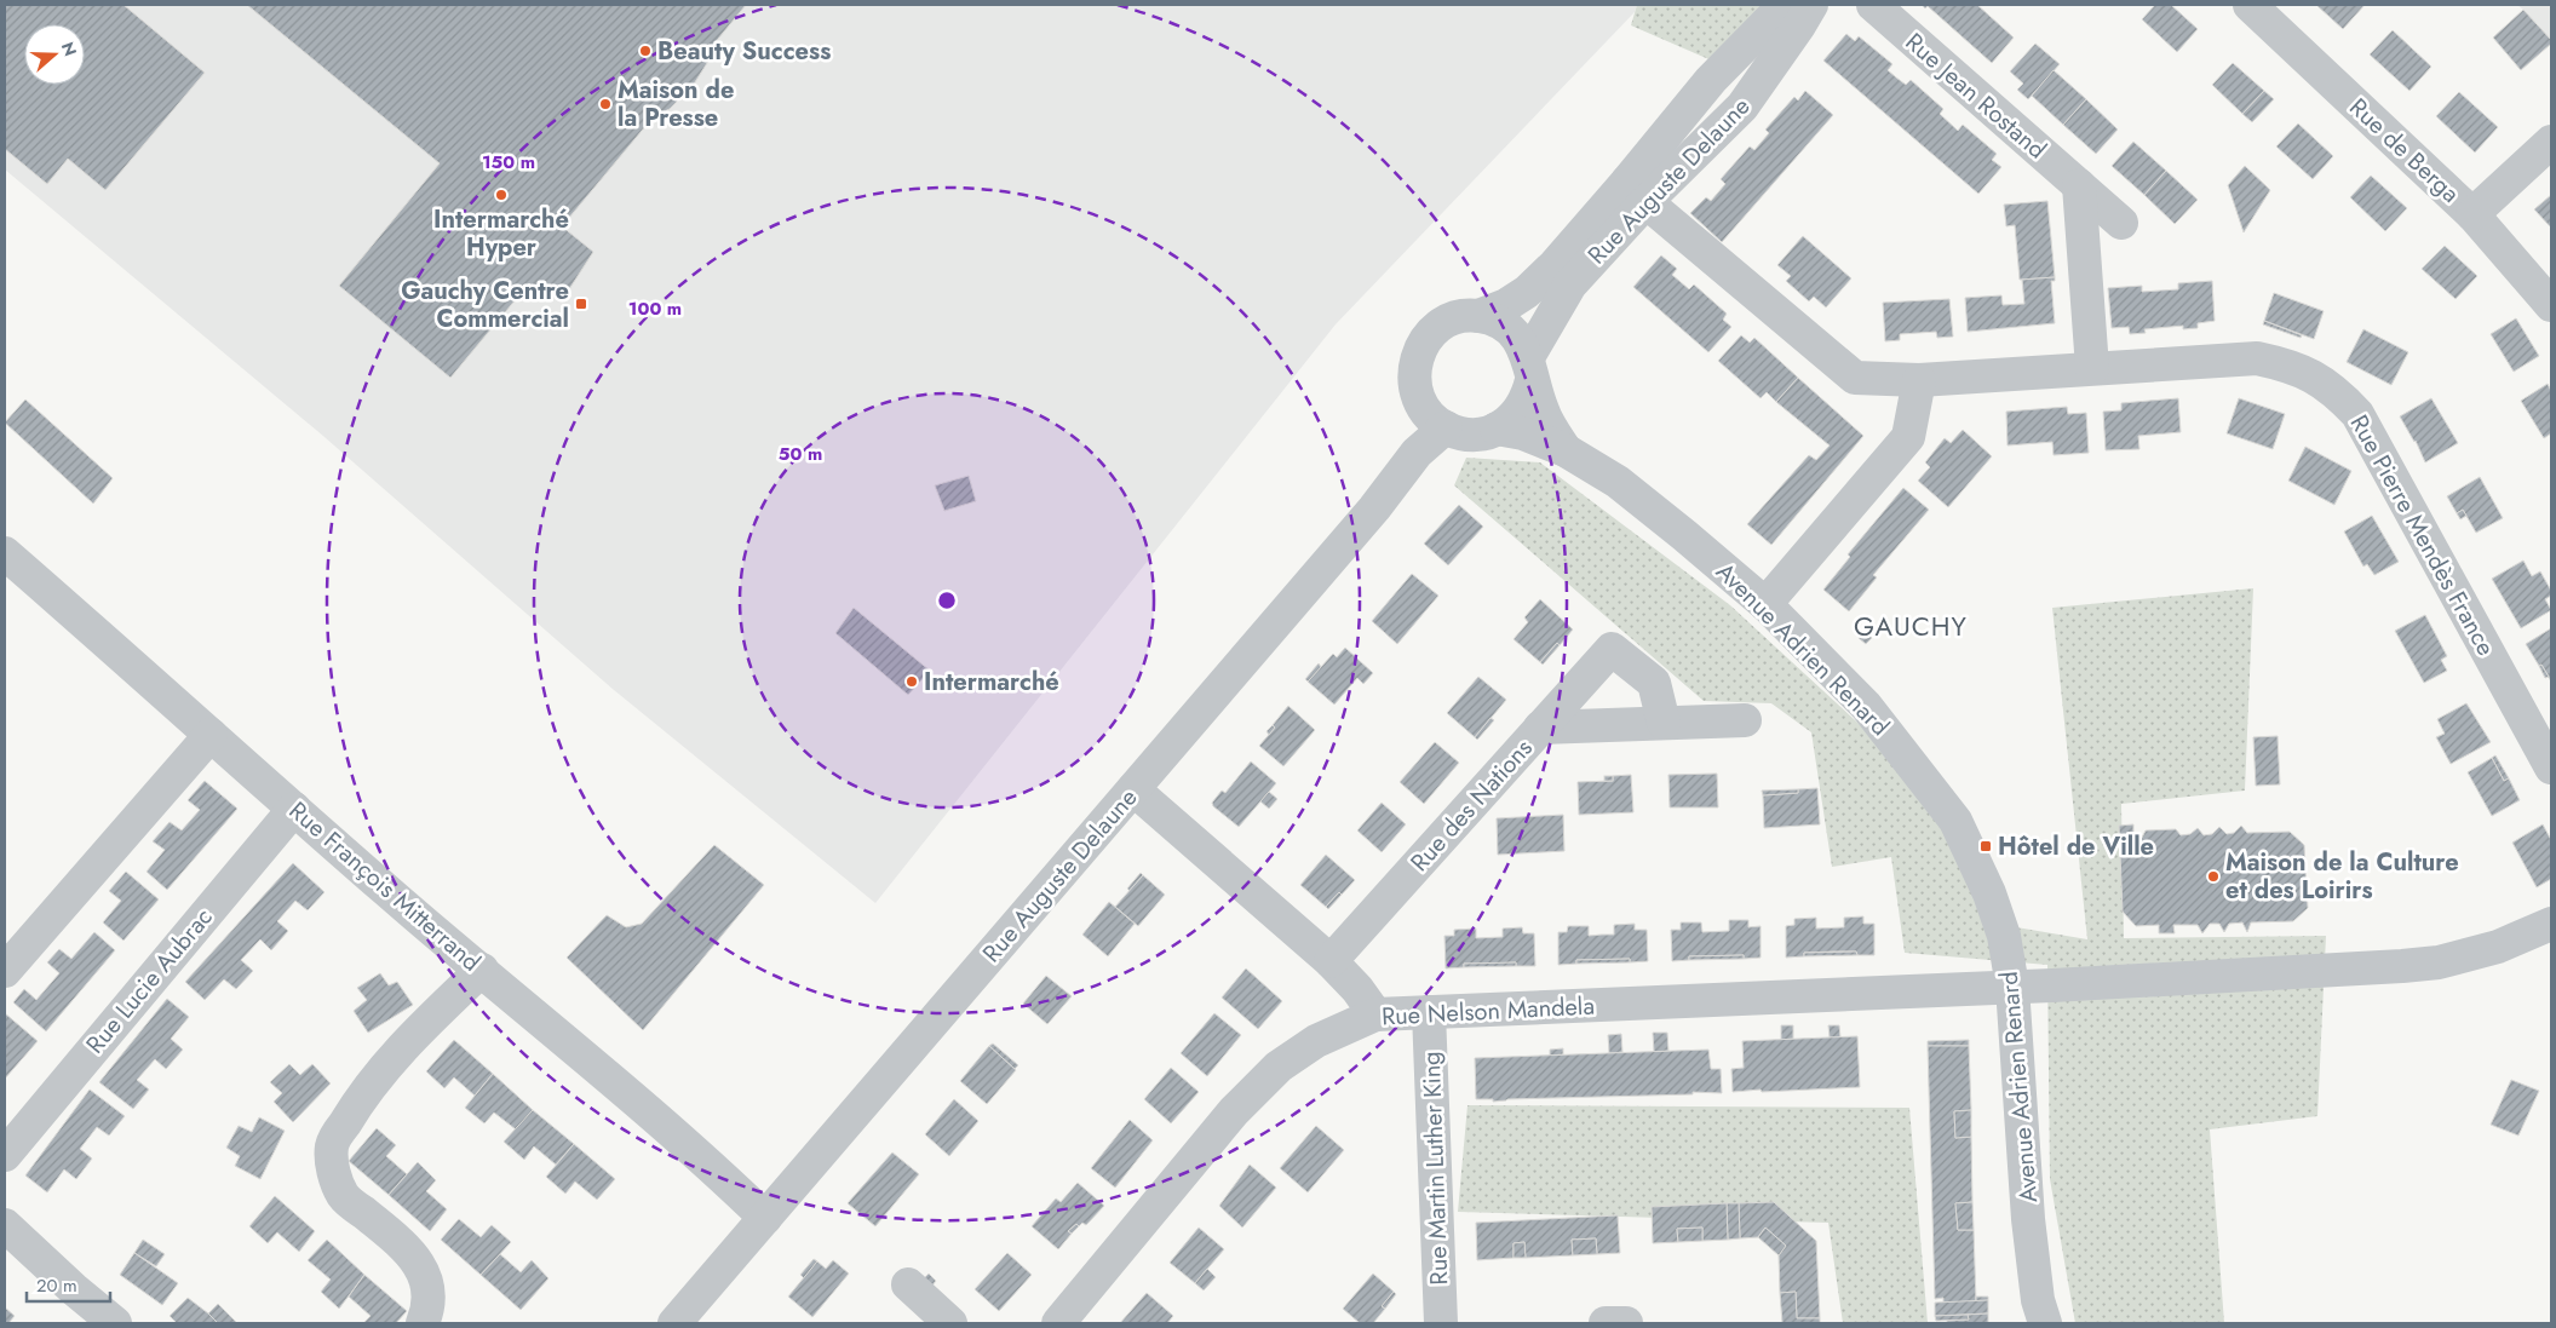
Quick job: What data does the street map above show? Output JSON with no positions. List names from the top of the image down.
{
  "streets": {
    "street": [
      "Rue Jean Rostand",
      "Rue de Berga",
      "Rue Auguste Delaune",
      "Rue Pierre Mendès France",
      "Avenue Adrien Renard",
      "Rue des Nations",
      "Rue François Mitterrand",
      "Rue Lucie Aubrac",
      "Rue Nelson Mandela",
      "Rue Martin Luther King"
    ]
  },
  "crossings": [
    ["Rue Auguste Delaune", "Rue Pierre Mendès France"],
    ["Rue Auguste Delaune", "Avenue Adrien Renard"],
    ["Rue Auguste Delaune", "Rue François Mitterrand"],
    ["Avenue Adrien Renard", "Rue Nelson Mandela"],
    ["Rue François Mitterrand", "Rue Lucie Aubrac"],
    ["Rue Nelson Mandela", "Rue Martin Luther King"]
  ],
  "districts": ["GAUCHY"],
  "places": {
    "other": [
      "Beauty Success",
      "Maison de la Presse",
      "Intermarché Hyper",
      "Intermarché",
      "Maison de la Culture et des Loirirs"
    ],
    "transit": ["Gauchy Centre Commercial", "Hôtel de Ville"]
  },
  "scale_bar": "20 m",
  "north": "right",
  "rings": ["150 m", "100 m", "50 m"]
}
